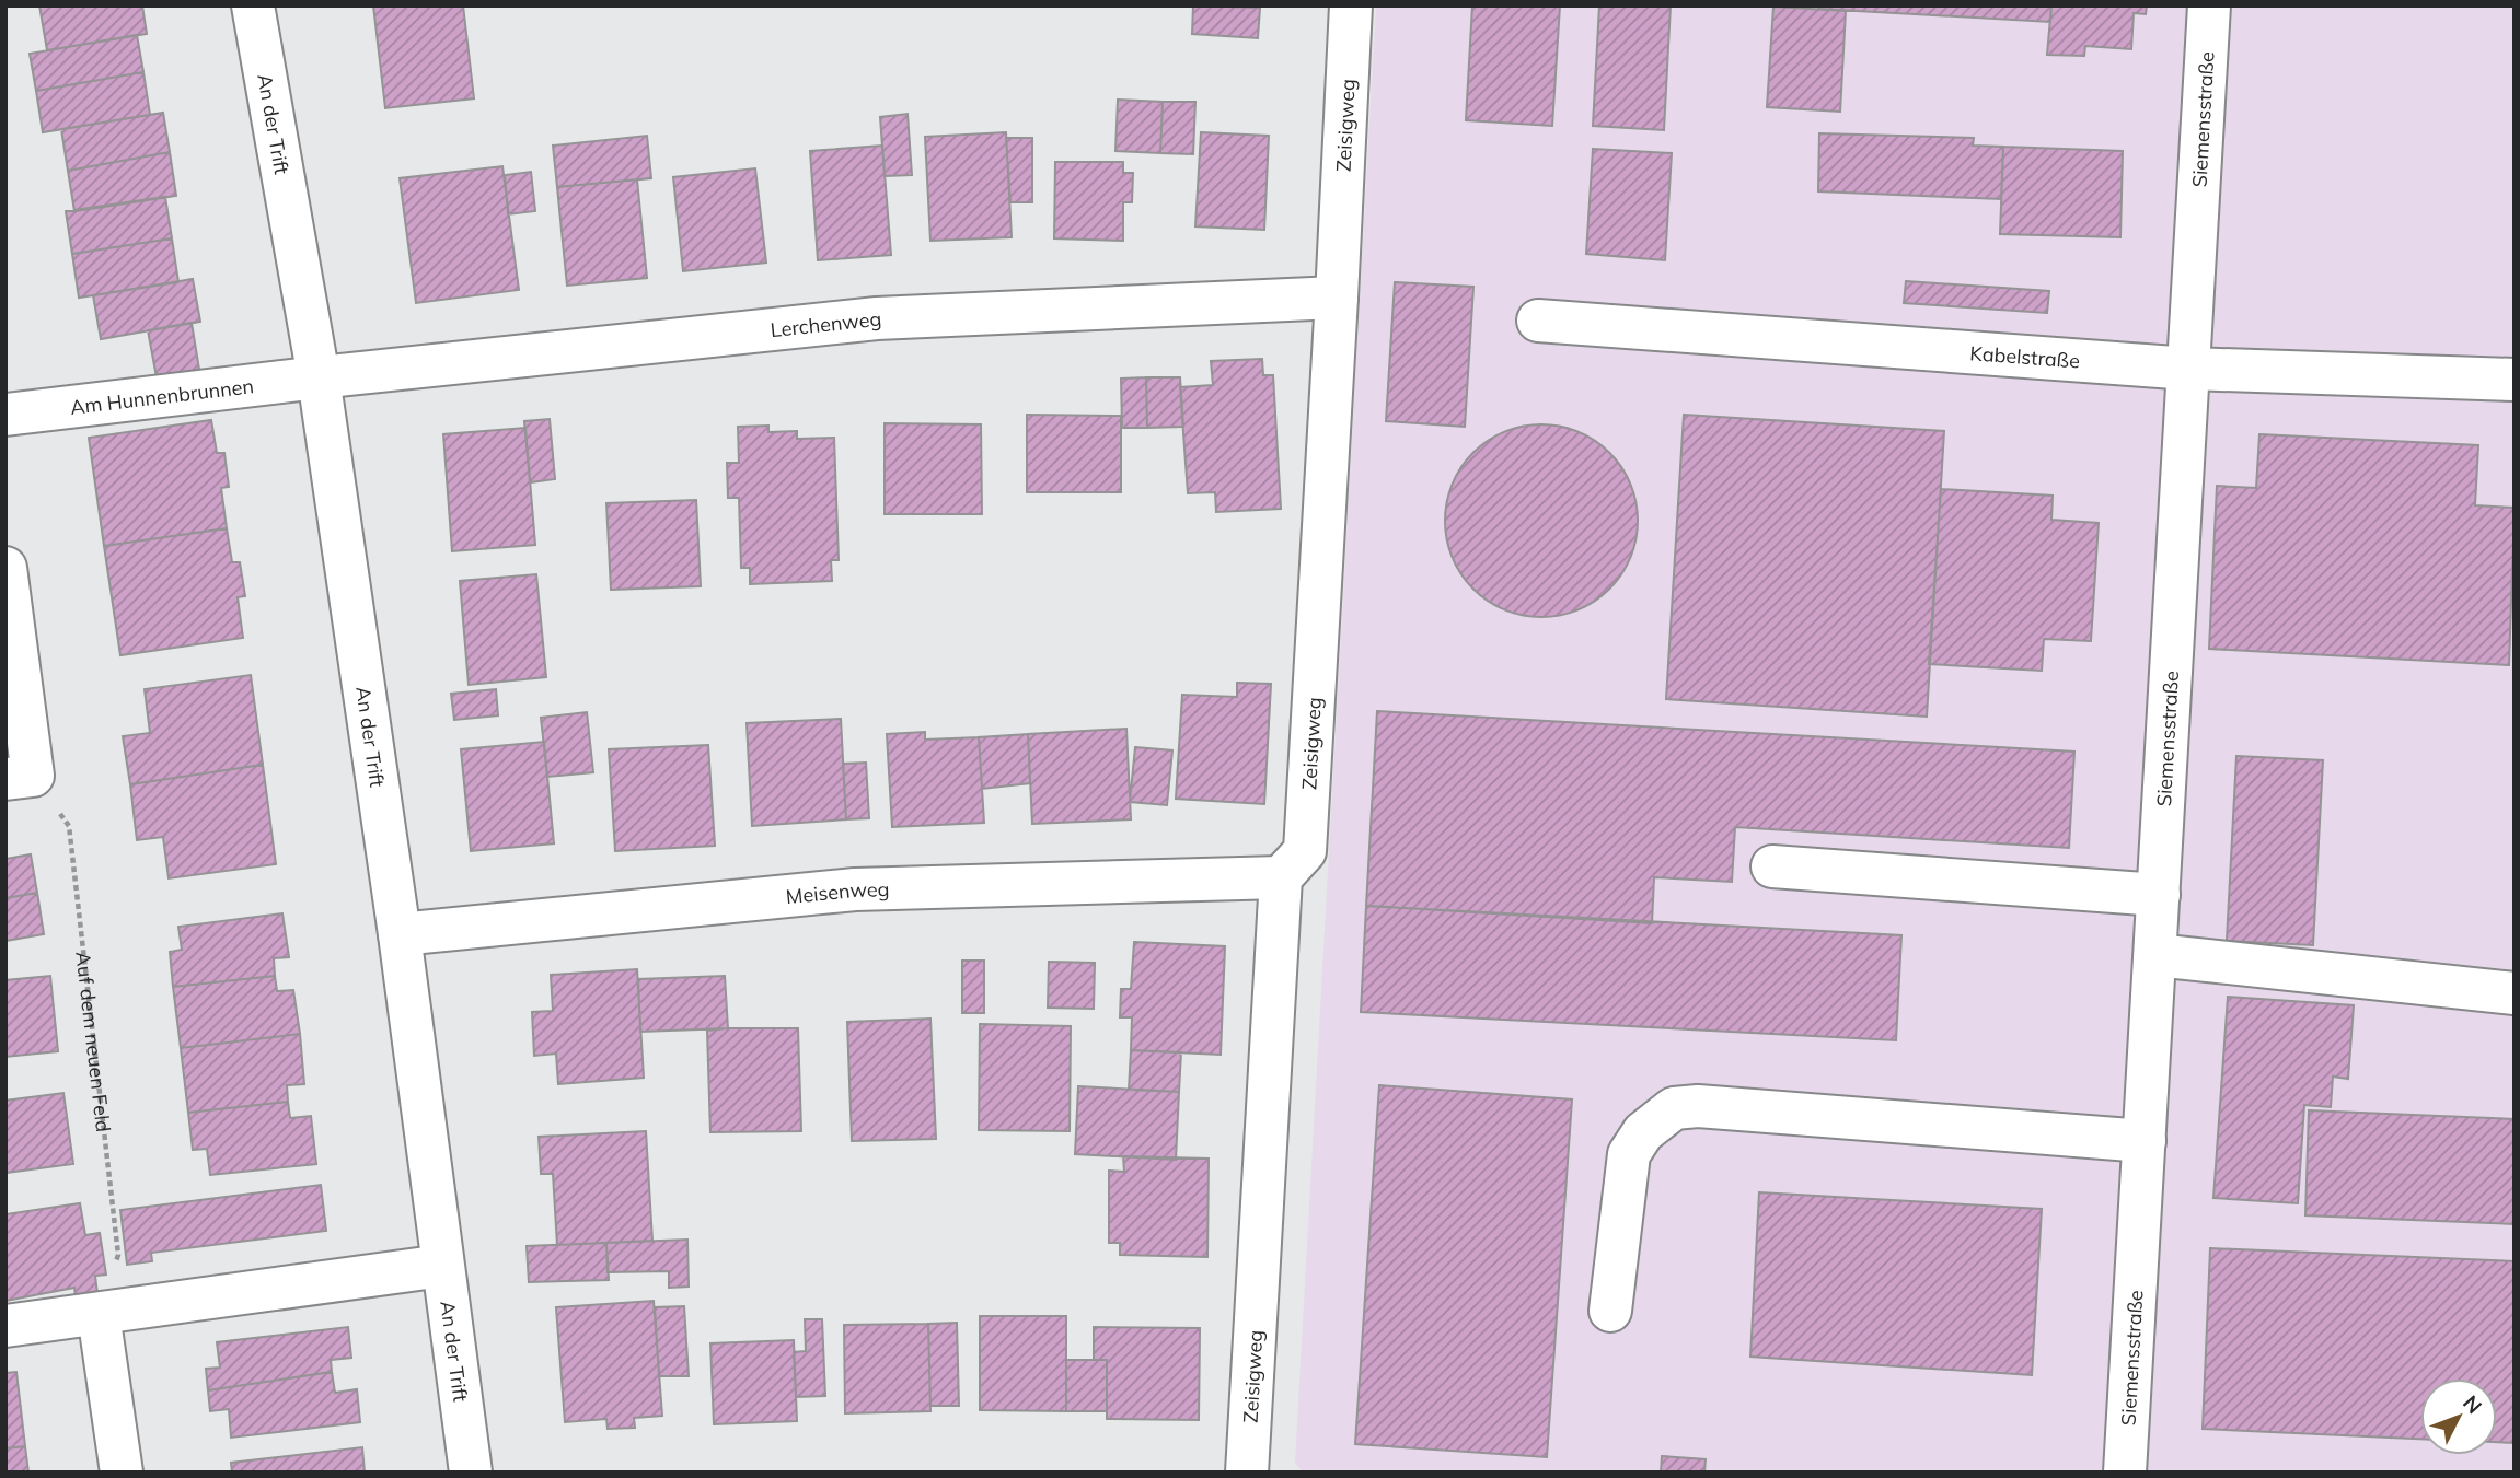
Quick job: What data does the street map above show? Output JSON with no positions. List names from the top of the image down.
{
  "streets": {
    "street": [
      "Siemensstraße",
      "An der Trift",
      "Zeisigweg",
      "Lerchenweg",
      "Kabelstraße",
      "Am Hunnenbrunnen",
      "Meisenweg"
    ],
    "path": ["Auf dem neuen Feld"]
  },
  "crossings": [
    ["Siemensstraße", "Kabelstraße"],
    ["An der Trift", "Lerchenweg"],
    ["An der Trift", "Am Hunnenbrunnen"],
    ["An der Trift", "Meisenweg"],
    ["Zeisigweg", "Lerchenweg"],
    ["Zeisigweg", "Meisenweg"],
    ["Lerchenweg", "Am Hunnenbrunnen"]
  ],
  "north": "top right"
}
